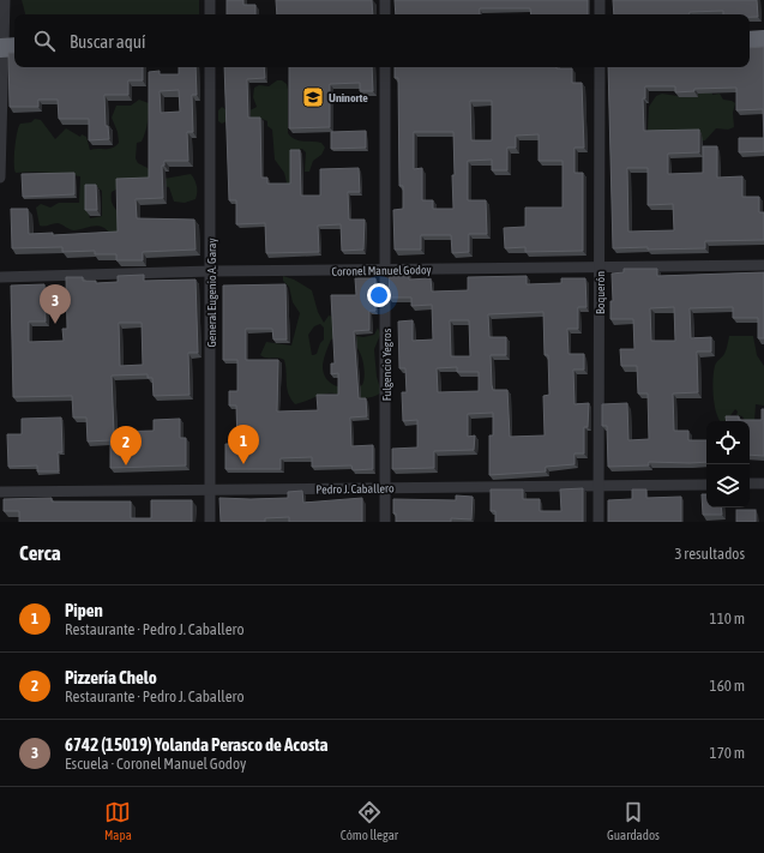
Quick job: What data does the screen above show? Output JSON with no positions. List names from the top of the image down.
{
  "streets": {
    "street": [
      "Coronel Manuel Godoy",
      "General Eugenio A. Garay",
      "Boquerón",
      "Fulgencio Yegros",
      "Pedro J. Caballero"
    ]
  },
  "crossings": [
    ["Coronel Manuel Godoy", "General Eugenio A. Garay"],
    ["Coronel Manuel Godoy", "Boquerón"],
    ["Coronel Manuel Godoy", "Fulgencio Yegros"],
    ["General Eugenio A. Garay", "Pedro J. Caballero"],
    ["Boquerón", "Pedro J. Caballero"],
    ["Fulgencio Yegros", "Pedro J. Caballero"]
  ],
  "places": {
    "school or university": ["Uninorte"]
  },
  "page": {
    "search": "Buscar aquí",
    "pins": ["3", "1", "2"],
    "heading": ["Cerca", "3 resultados"],
    "list": [
      {
        "mark": "1",
        "name": "Pipen",
        "note": "Restaurante · Pedro J. Caballero",
        "value": "110 m"
      },
      {
        "mark": "2",
        "name": "Pizzería Chelo",
        "note": "Restaurante · Pedro J. Caballero",
        "value": "160 m"
      },
      {
        "mark": "3",
        "name": "6742 (15019) Yolanda Perasco de Acosta",
        "note": "Escuela · Coronel Manuel Godoy",
        "value": "170 m"
      }
    ],
    "nav": ["Mapa", "Cómo llegar", "Guardados"]
  }
}
